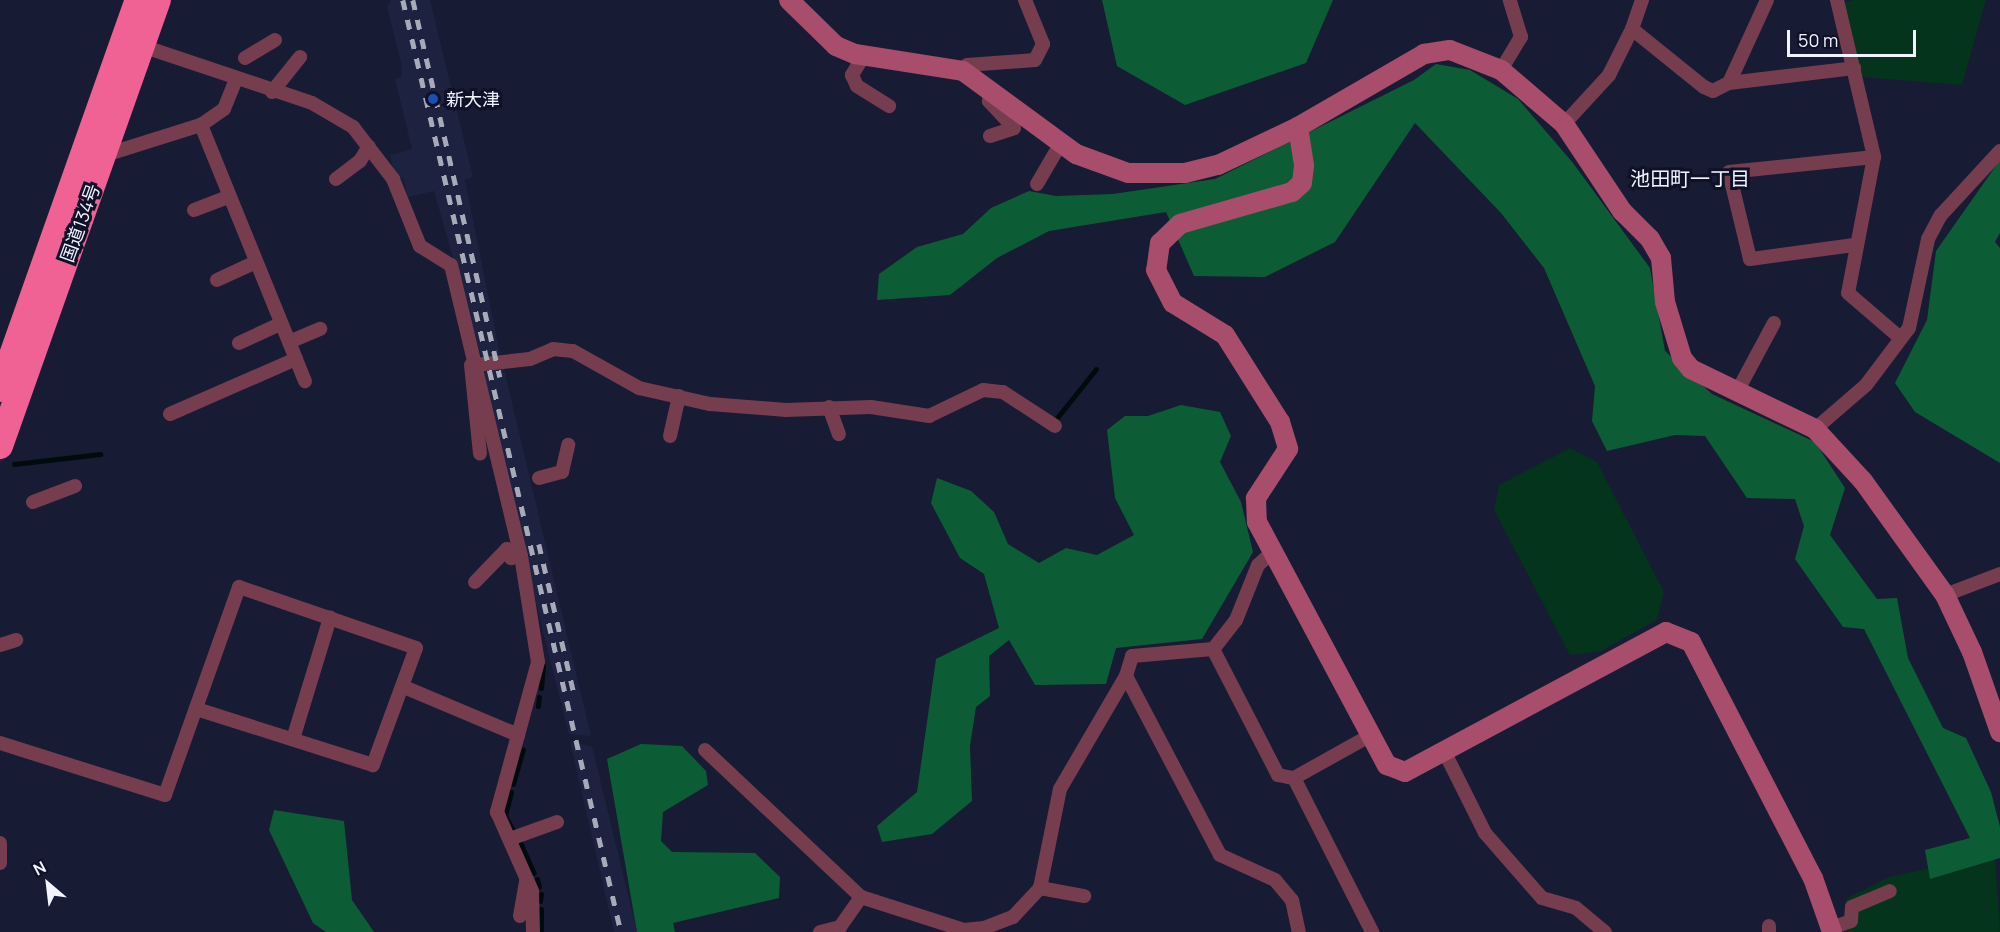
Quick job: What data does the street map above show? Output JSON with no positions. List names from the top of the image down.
{
  "streets": {
    "highway": ["国道134号"]
  },
  "districts": ["池田町一丁目"],
  "places": ["新大津"],
  "scale_bar": "50 m",
  "north": "top left"
}
